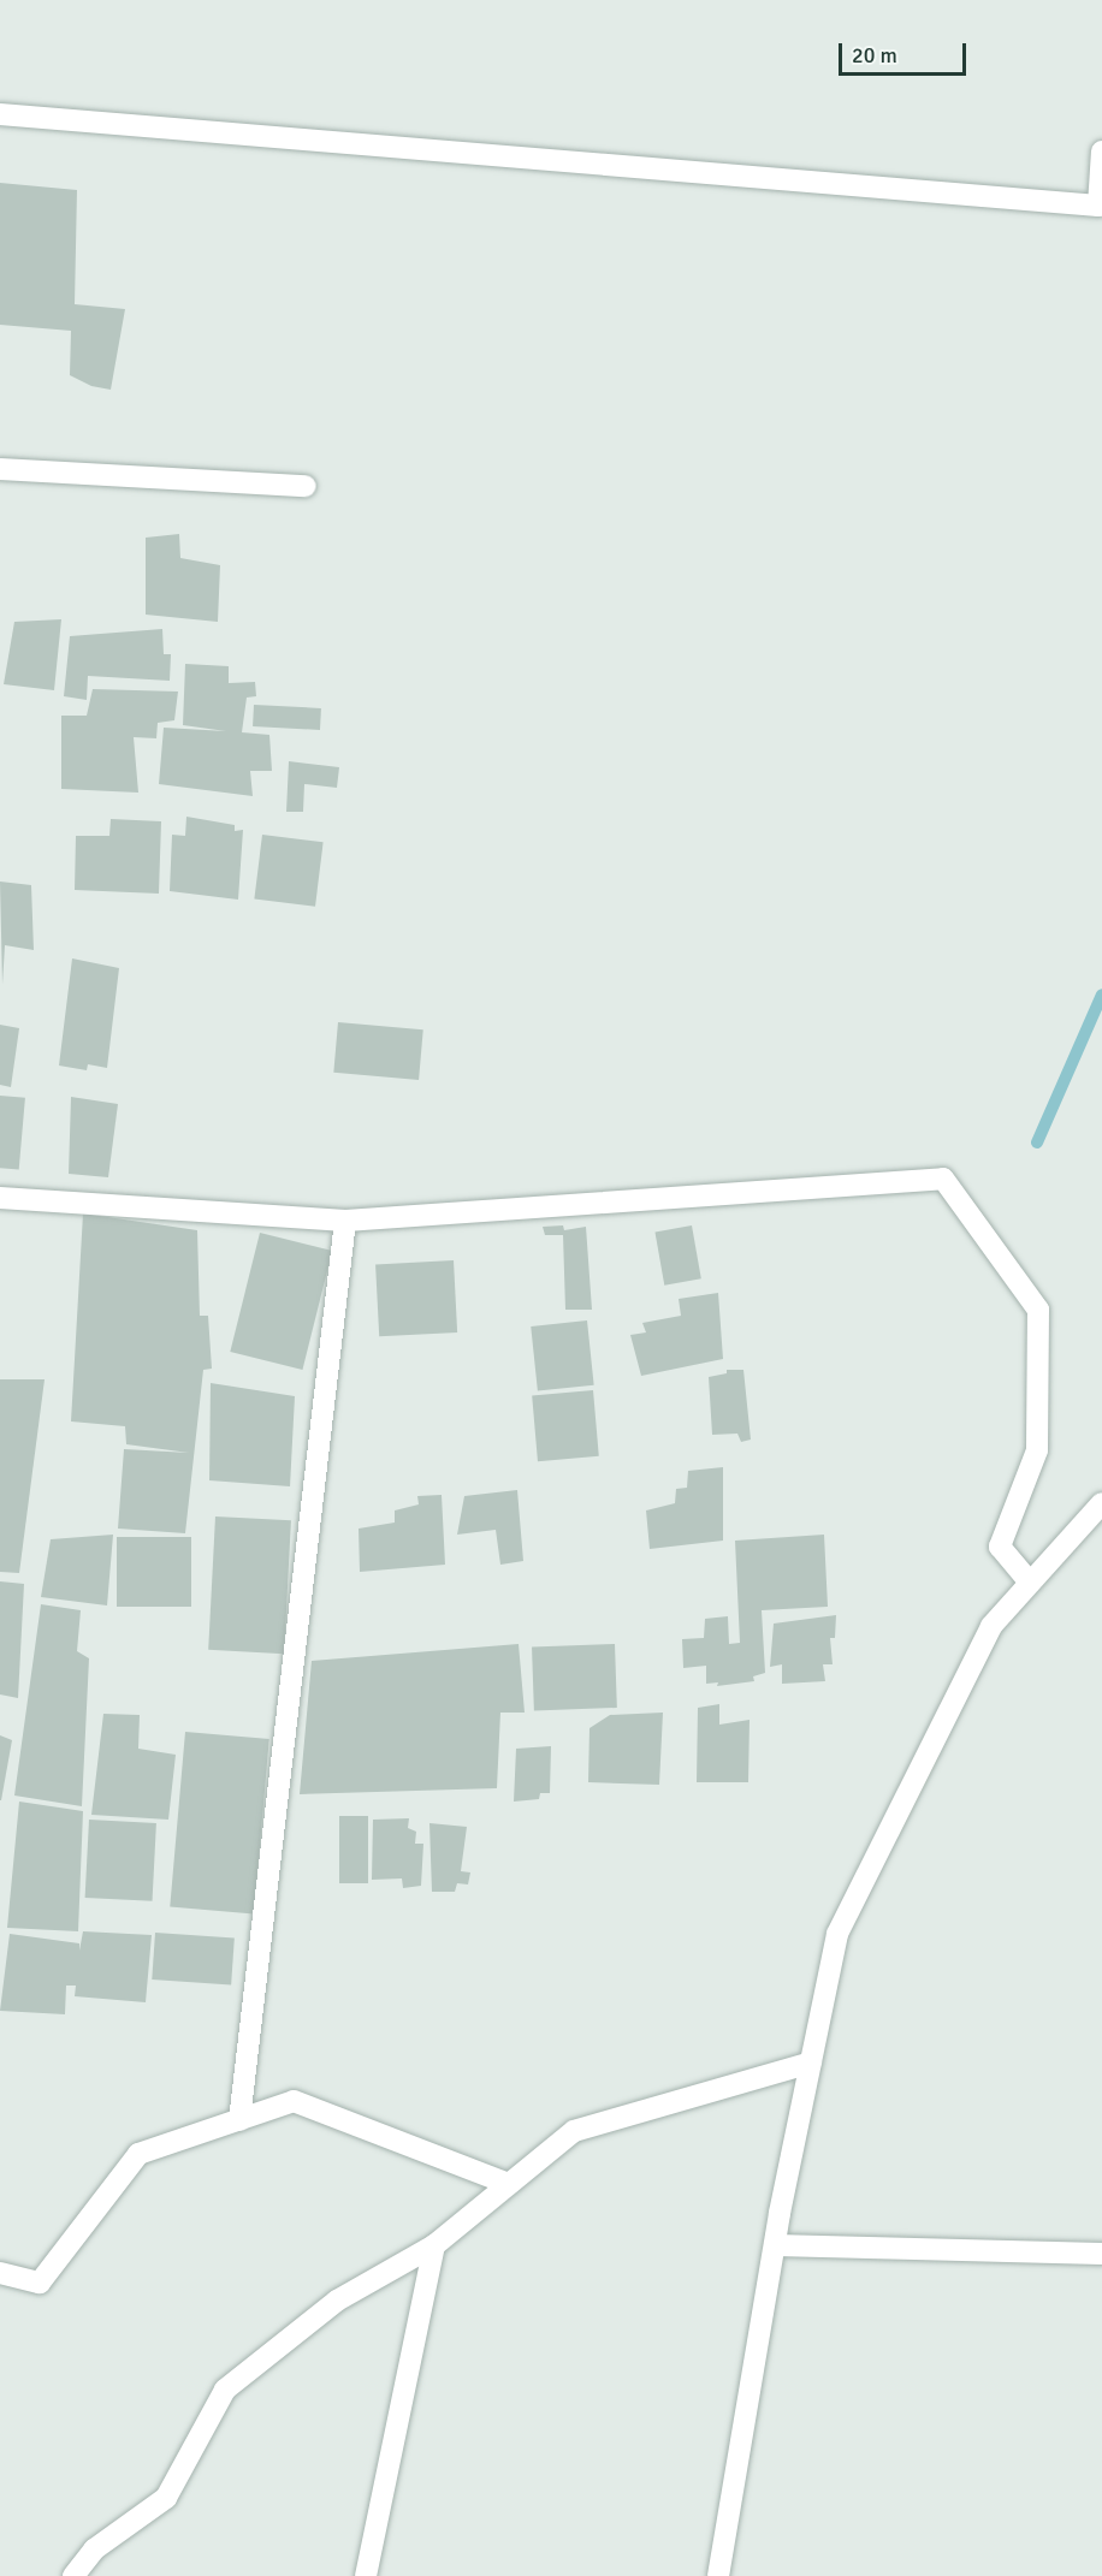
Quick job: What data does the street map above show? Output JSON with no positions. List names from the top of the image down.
{
  "scale_bar": "20 m"
}
